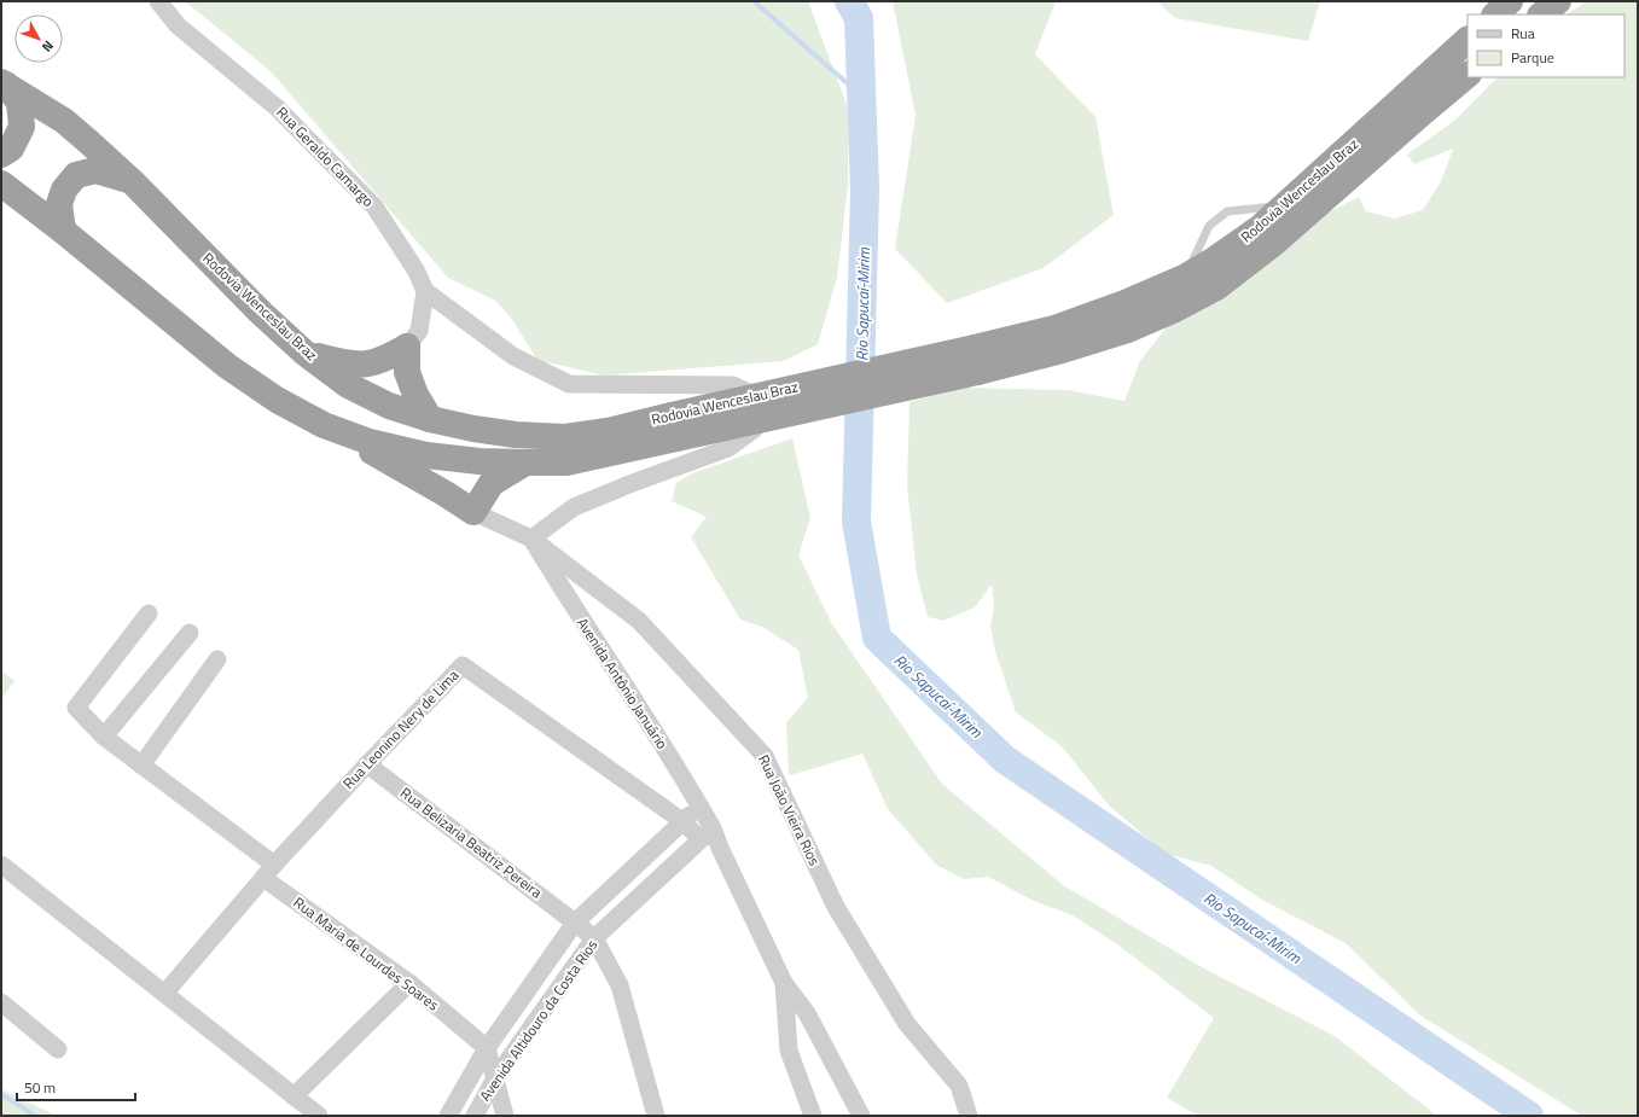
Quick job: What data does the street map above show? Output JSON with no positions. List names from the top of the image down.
{
  "streets": {
    "highway": ["Rodovia Wenceslau Braz"],
    "street": [
      "Rua Geraldo Camargo",
      "Avenida Antônio Januário",
      "Rua Leonino Nery de Lima",
      "Rua João Vieira Rios",
      "Rua Belizaria Beatriz Pereira",
      "Rua Maria de Lourdes Soares",
      "Avenida Altidouro da Costa Rios"
    ]
  },
  "crossings": [
    ["Avenida Antônio Januário", "Rua Leonino Nery de Lima"],
    ["Avenida Antônio Januário", "Rua João Vieira Rios"],
    ["Avenida Antônio Januário", "Avenida Altidouro da Costa Rios"],
    ["Rua Leonino Nery de Lima", "Rua Belizaria Beatriz Pereira"],
    ["Rua Leonino Nery de Lima", "Rua Maria de Lourdes Soares"],
    ["Rua Leonino Nery de Lima", "Avenida Altidouro da Costa Rios"],
    ["Rua Belizaria Beatriz Pereira", "Avenida Altidouro da Costa Rios"],
    ["Rua Maria de Lourdes Soares", "Avenida Altidouro da Costa Rios"]
  ],
  "water": ["Rio Sapucaí-Mirim"],
  "legend": ["Rua", "Parque"],
  "scale_bar": "50 m",
  "north": "bottom right"
}
